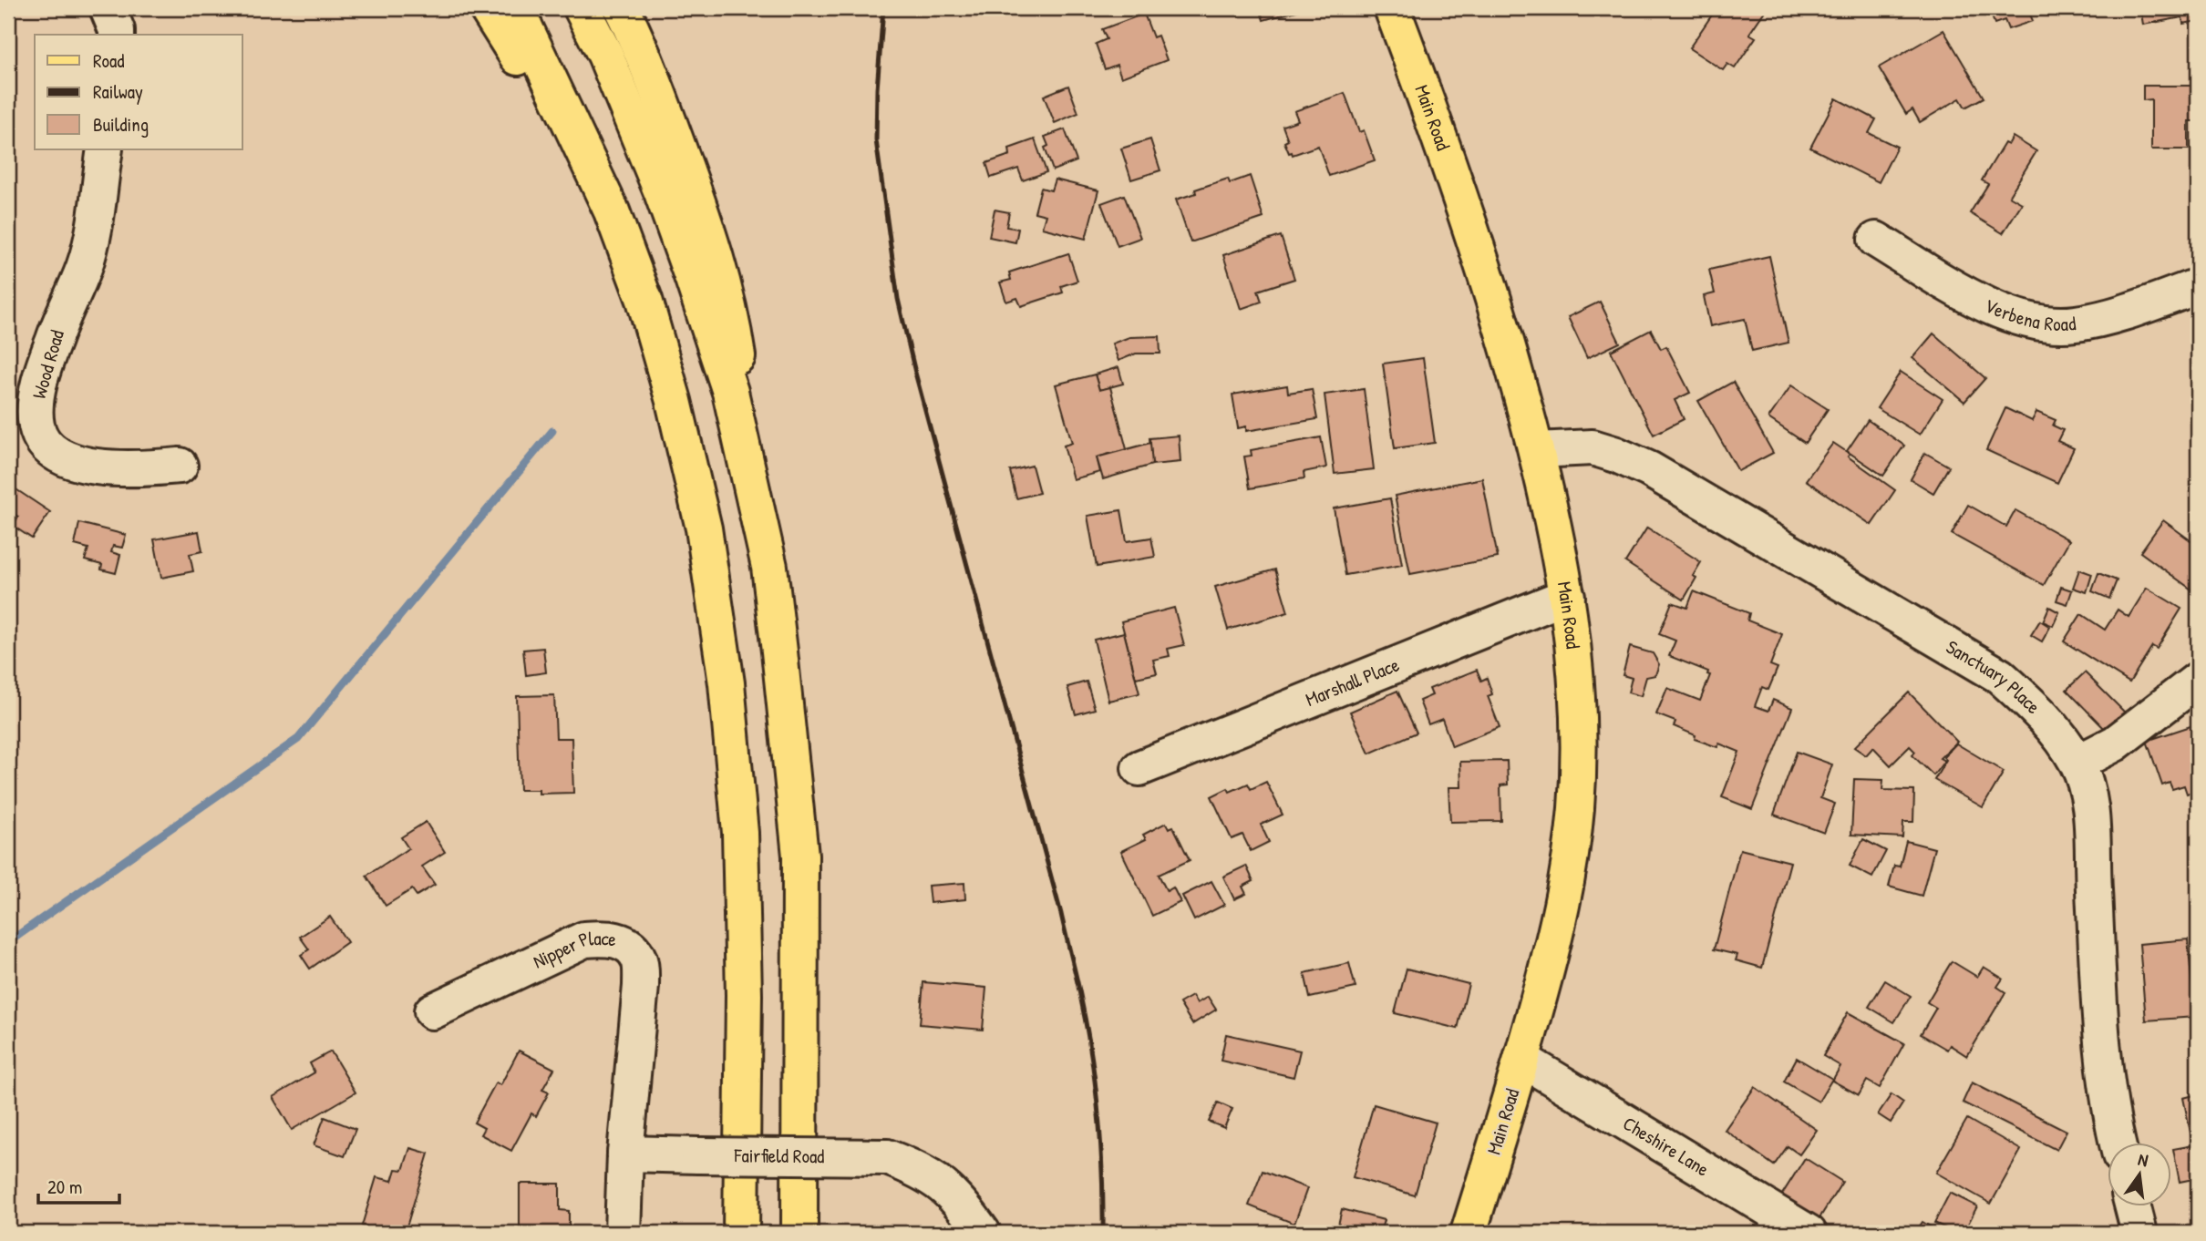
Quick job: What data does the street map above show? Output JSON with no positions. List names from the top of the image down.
{
  "streets": {
    "main road": ["Main Road"],
    "street": [
      "Verbena Road",
      "Wood Road",
      "Sanctuary Place",
      "Marshall Place",
      "Nipper Place",
      "Cheshire Lane",
      "Fairfield Road"
    ]
  },
  "crossings": [
    ["Main Road", "Sanctuary Place"],
    ["Main Road", "Marshall Place"],
    ["Main Road", "Cheshire Lane"],
    ["Nipper Place", "Fairfield Road"]
  ],
  "legend": ["Road", "Railway", "Building"],
  "scale_bar": "20 m",
  "north": "top"
}
